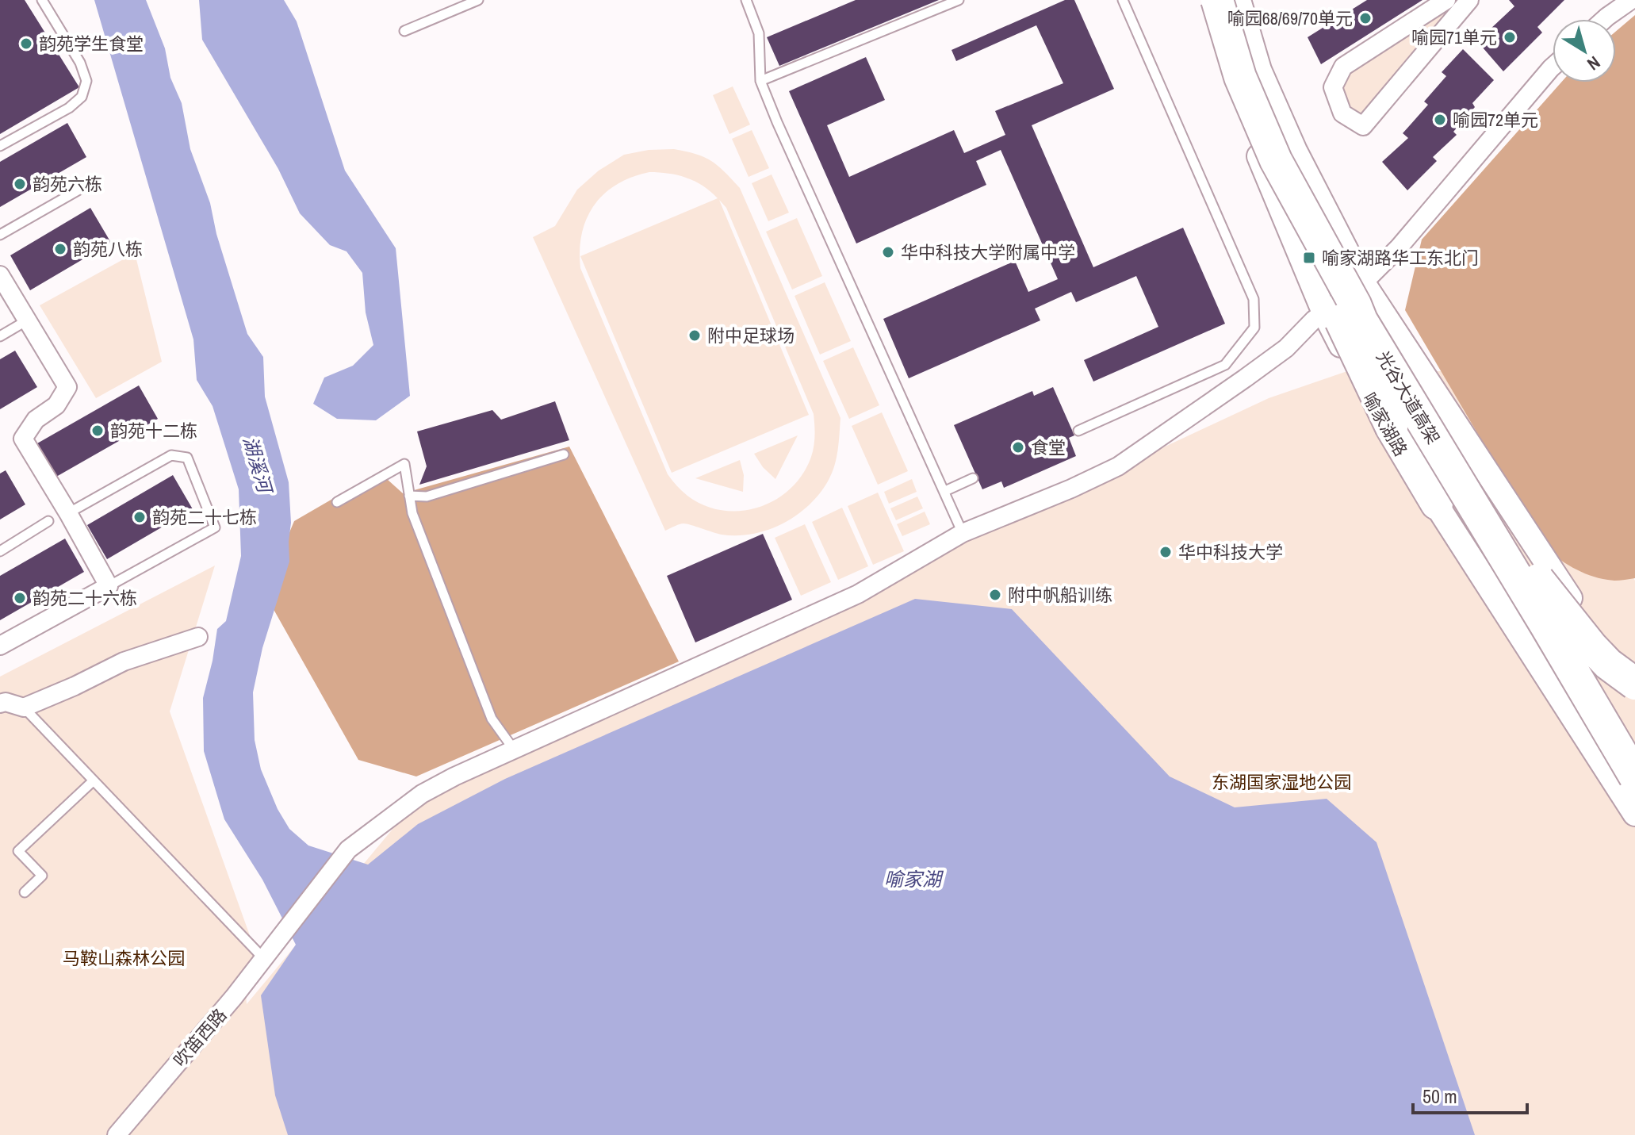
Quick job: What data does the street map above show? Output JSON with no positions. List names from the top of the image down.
{
  "streets": {
    "highway": ["光谷大道高架"],
    "main road": ["喻家湖路"],
    "street": ["吹笛西路"]
  },
  "crossings": [
    ["喻家湖路", "吹笛西路"]
  ],
  "water": ["湖溪河", "喻家湖"],
  "parks": ["东湖国家湿地公园", "马鞍山森林公园"],
  "places": {
    "other": [
      "喻园68/69/70单元",
      "喻园71单元",
      "韵苑学生食堂",
      "喻园72单元",
      "韵苑六栋",
      "韵苑八栋",
      "华中科技大学附属中学",
      "附中足球场",
      "韵苑十二栋",
      "食堂",
      "韵苑二十七栋",
      "华中科技大学",
      "附中帆船训练",
      "韵苑二十六栋"
    ],
    "transit": ["喻家湖路华工东北门"]
  },
  "scale_bar": "50 m",
  "north": "bottom right"
}
